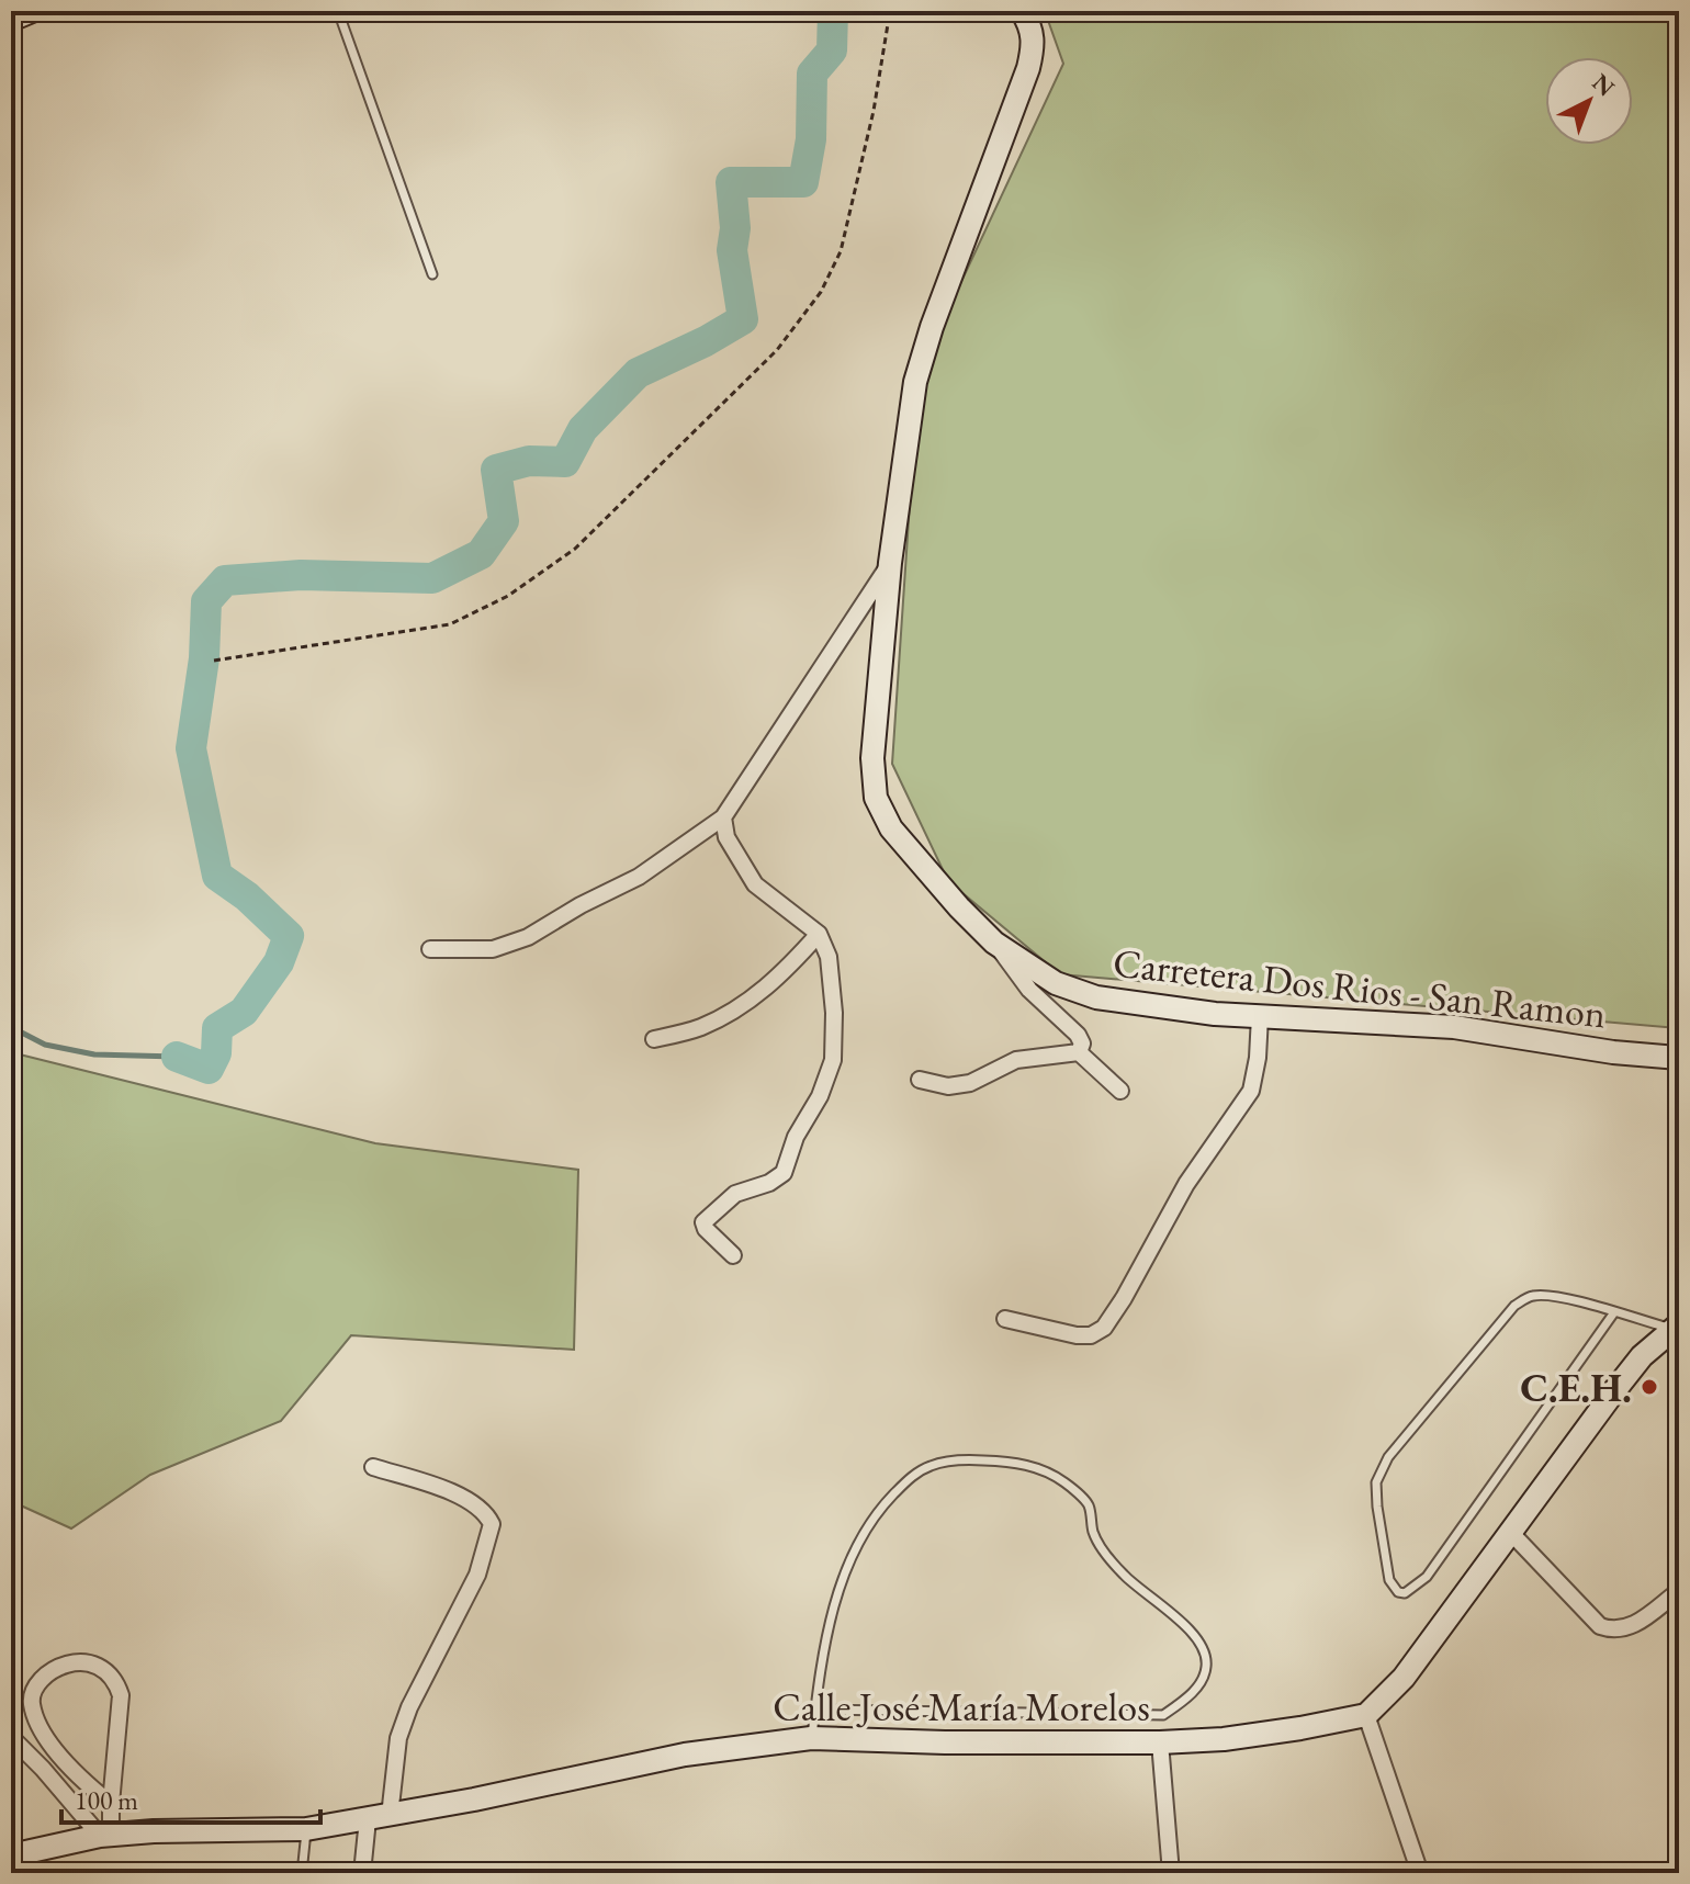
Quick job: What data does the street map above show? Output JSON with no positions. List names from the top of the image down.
{
  "streets": {
    "main road": ["Carretera Dos Rios - San Ramon", "Calle José María Morelos"]
  },
  "places": ["C.E.H."],
  "scale_bar": "100 m",
  "north": "top right"
}
